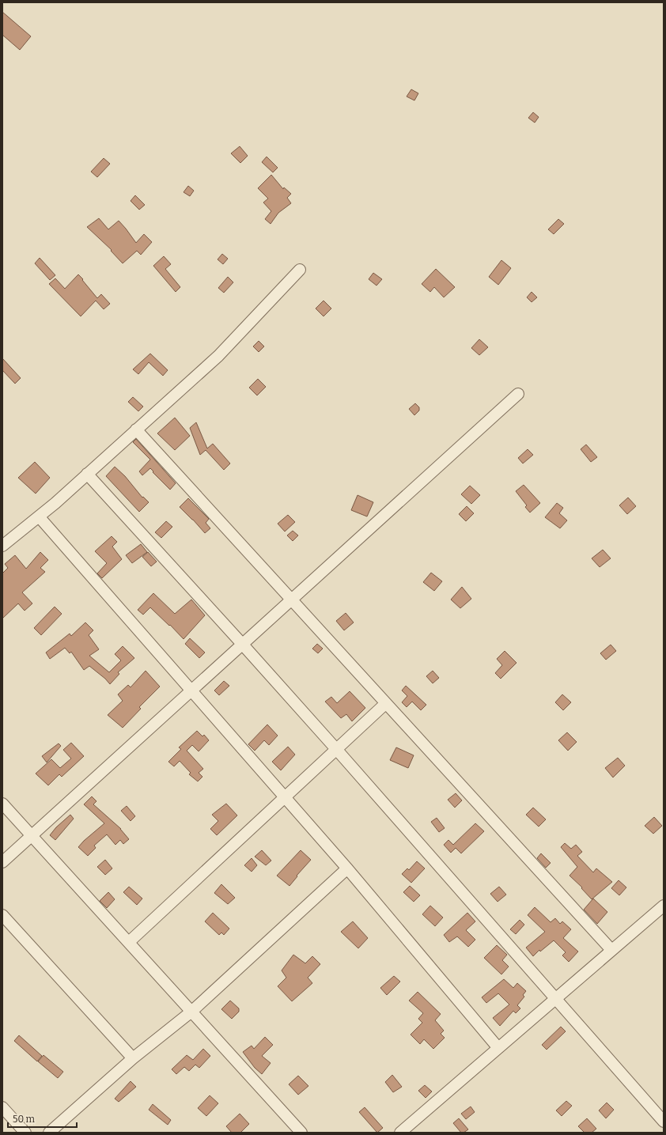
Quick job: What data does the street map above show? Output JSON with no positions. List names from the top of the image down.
{
  "scale_bar": "50 m"
}
